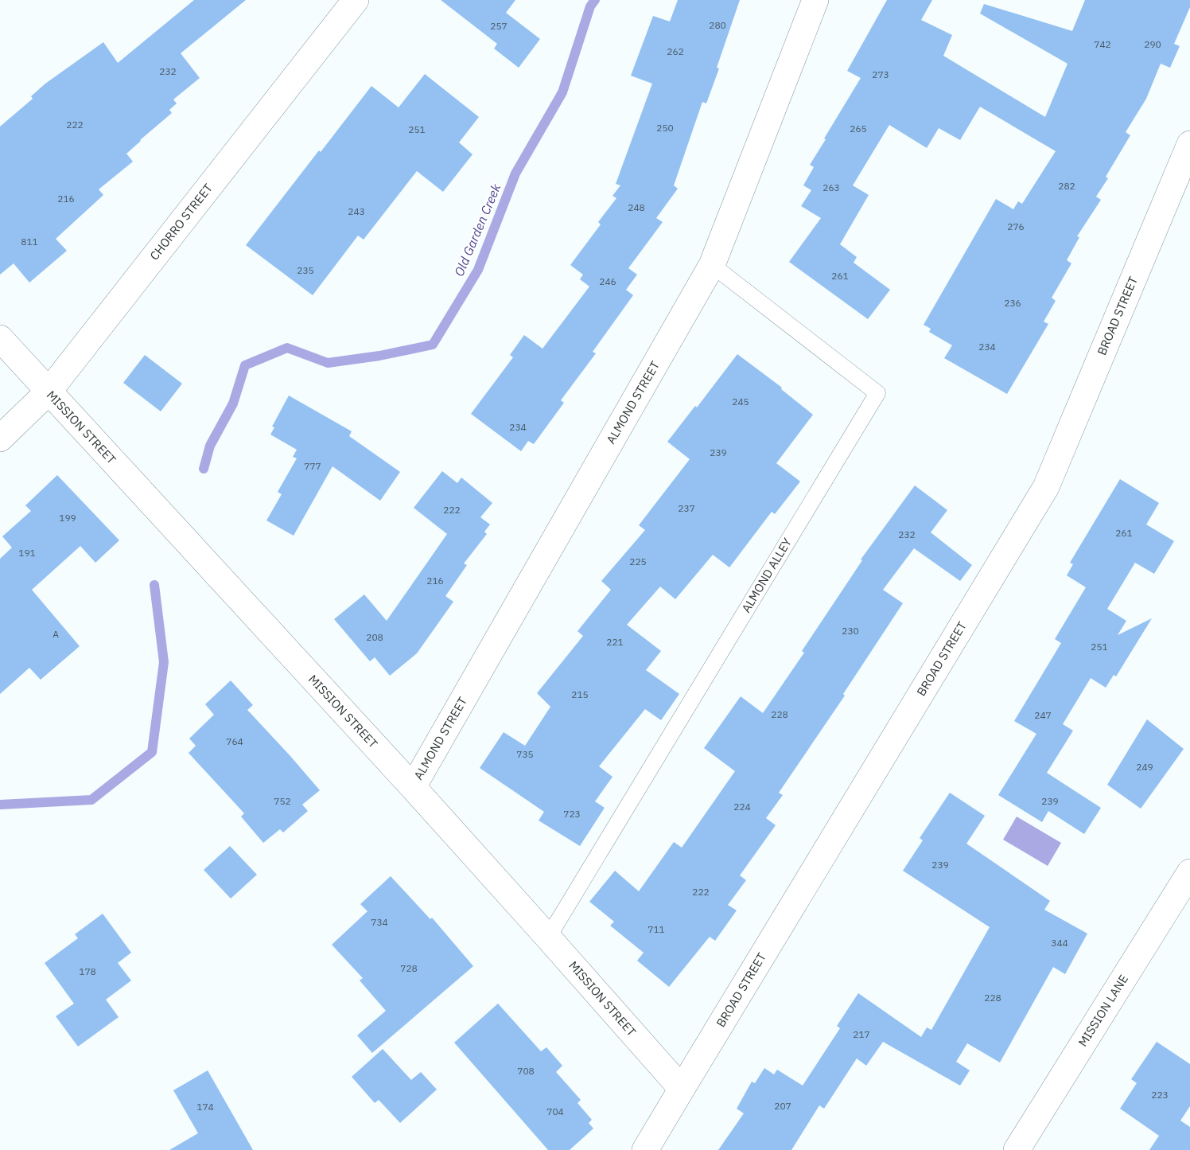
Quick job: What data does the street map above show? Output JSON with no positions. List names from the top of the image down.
{
  "streets": {
    "street": [
      "CHORRO STREET",
      "BROAD STREET",
      "ALMOND STREET",
      "MISSION STREET",
      "MISSION LANE"
    ],
    "lane": ["ALMOND ALLEY"]
  },
  "crossings": [
    ["CHORRO STREET", "MISSION STREET"],
    ["BROAD STREET", "MISSION STREET"],
    ["ALMOND STREET", "MISSION STREET"],
    ["ALMOND STREET", "ALMOND ALLEY"],
    ["MISSION STREET", "ALMOND ALLEY"]
  ],
  "water": ["Old Garden Creek"],
  "house_numbers": [
    "280",
    "257",
    "742",
    "290",
    "262",
    "232",
    "273",
    "222",
    "250",
    "265",
    "251",
    "282",
    "263",
    "216",
    "248",
    "243",
    "276",
    "811",
    "235",
    "261",
    "246",
    "236",
    "234",
    "245",
    "234",
    "239",
    "777",
    "237",
    "222",
    "199",
    "261",
    "232",
    "191",
    "225",
    "216",
    "230",
    "A",
    "208",
    "221",
    "251",
    "215",
    "228",
    "247",
    "764",
    "735",
    "249",
    "752",
    "239",
    "224",
    "723",
    "239",
    "222",
    "734",
    "711",
    "344",
    "728",
    "178",
    "228",
    "217",
    "708",
    "223",
    "207",
    "174",
    "704"
  ]
}
